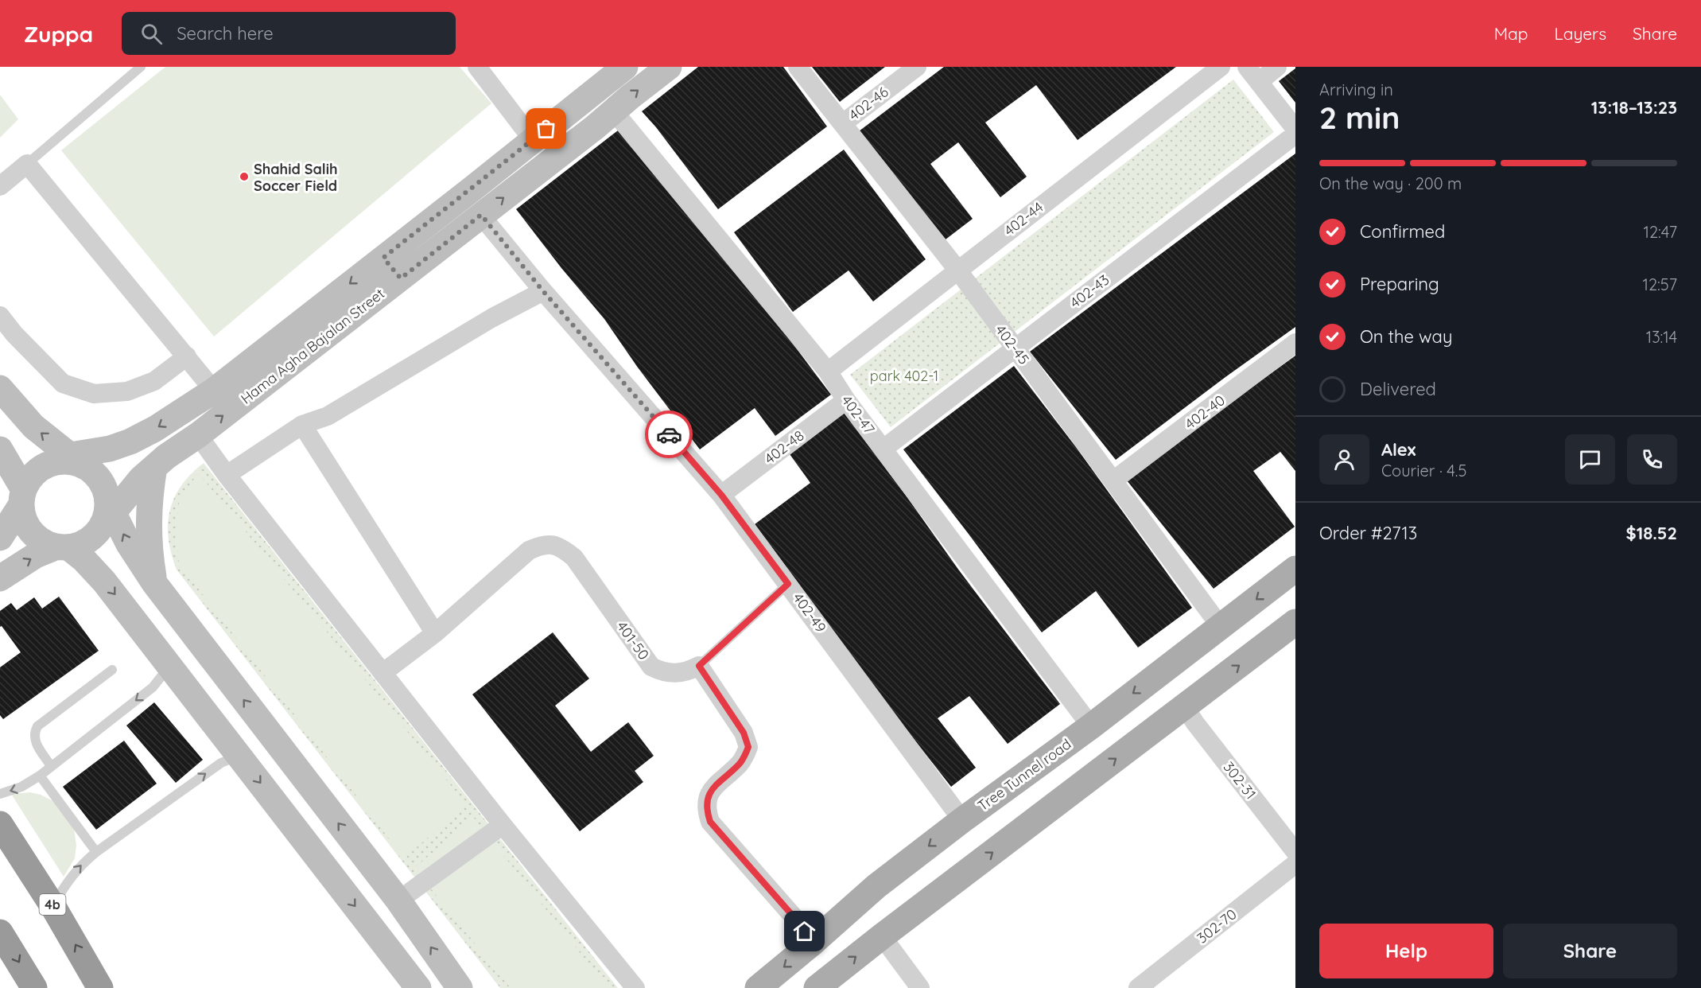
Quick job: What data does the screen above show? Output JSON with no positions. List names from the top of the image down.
{
  "streets": {
    "highway": ["4b"],
    "main road": ["Hama Agha Bajalan Street", "Tree Tunnel road"],
    "street": [
      "402-46",
      "402-44",
      "402-43",
      "402-45",
      "402-40",
      "402-47",
      "402-48",
      "402-49",
      "401-50",
      "302-31",
      "302-70"
    ]
  },
  "crossings": [
    ["402-46", "402-45"],
    ["402-44", "402-45"],
    ["402-44", "402-47"],
    ["402-43", "402-45"],
    ["402-43", "402-47"],
    ["402-45", "402-40"],
    ["402-45", "Tree Tunnel road"],
    ["Hama Agha Bajalan Street", "402-47"],
    ["Hama Agha Bajalan Street", "402-49"],
    ["402-47", "402-48"],
    ["402-47", "Tree Tunnel road"],
    ["402-48", "402-49"],
    ["402-49", "Tree Tunnel road"]
  ],
  "parks": ["park 402-1"],
  "places": ["Shahid Salih Soccer Field"],
  "page": {
    "header": "Zuppa",
    "search": "Search here",
    "nav": ["Map", "Layers", "Share"],
    "heading": ["2 min", "Arriving in", "13:18–13:23"],
    "panel": [
      "Alex",
      "Courier · 4.5",
      "Order #2713",
      "$18.52"
    ],
    "bar": "On the way · 200 m",
    "list": [
      ["Confirmed", "12:47"],
      ["Preparing", "12:57"],
      ["On the way", "13:14"],
      "Delivered"
    ],
    "buttons": ["Help", "Share"]
  }
}
